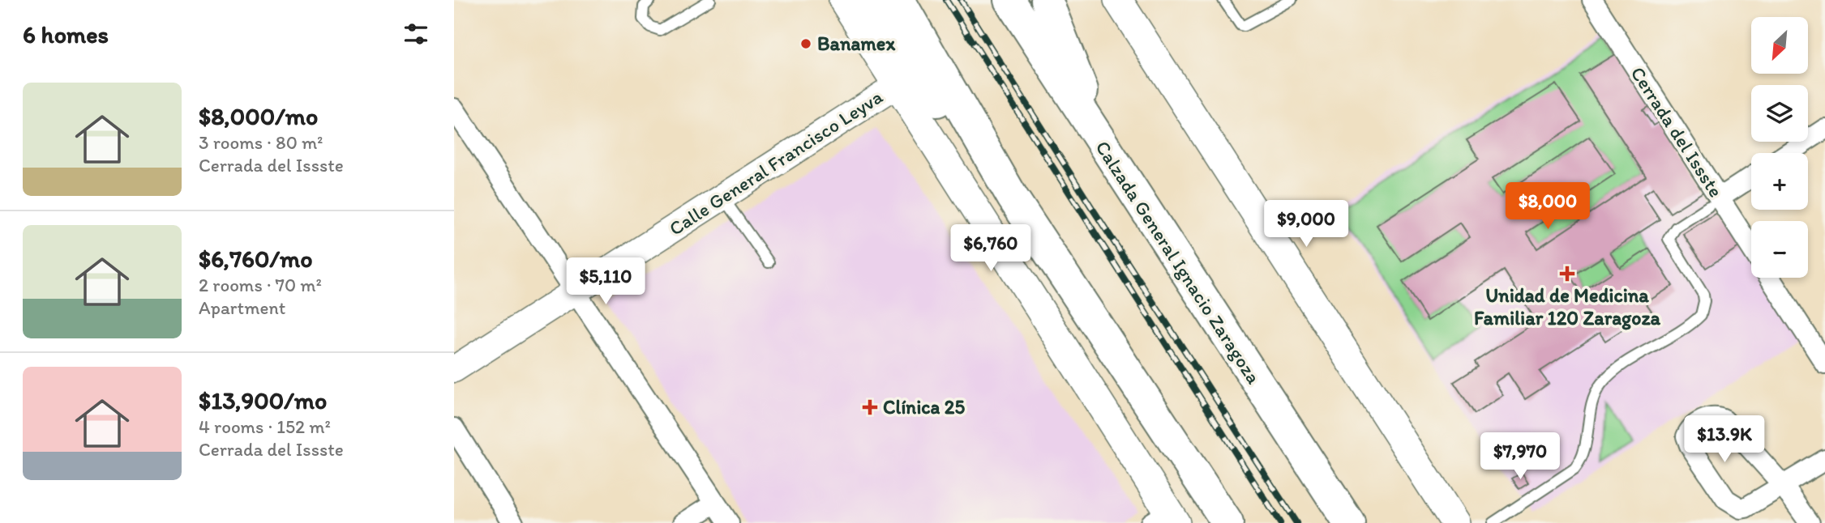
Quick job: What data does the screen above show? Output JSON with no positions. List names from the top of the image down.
{
  "streets": {
    "highway": ["Calzada General Ignacio Zaragoza"],
    "street": ["Cerrada del Issste", "Calle General Francisco Leyva"]
  },
  "places": {
    "other": ["Banamex"],
    "health": ["Unidad de Medicina Familiar 120 Zaragoza", "Clínica 25"]
  },
  "north": "bottom left",
  "page": {
    "heading": "6 homes",
    "map_buttons": ["+", "−"],
    "list": [
      {
        "name": "$8,000/mo",
        "note": "3 rooms · 80 m² · Cerrada del Issste"
      },
      {
        "name": "$6,760/mo",
        "note": "2 rooms · 70 m² · Apartment"
      },
      {
        "name": "$13,900/mo",
        "note": "4 rooms · 152 m² · Cerrada del Issste"
      }
    ],
    "price": [
      "$8,000",
      "$9,000",
      "$6,760",
      "$5,110",
      "$13.9K",
      "$7,970"
    ]
  }
}
